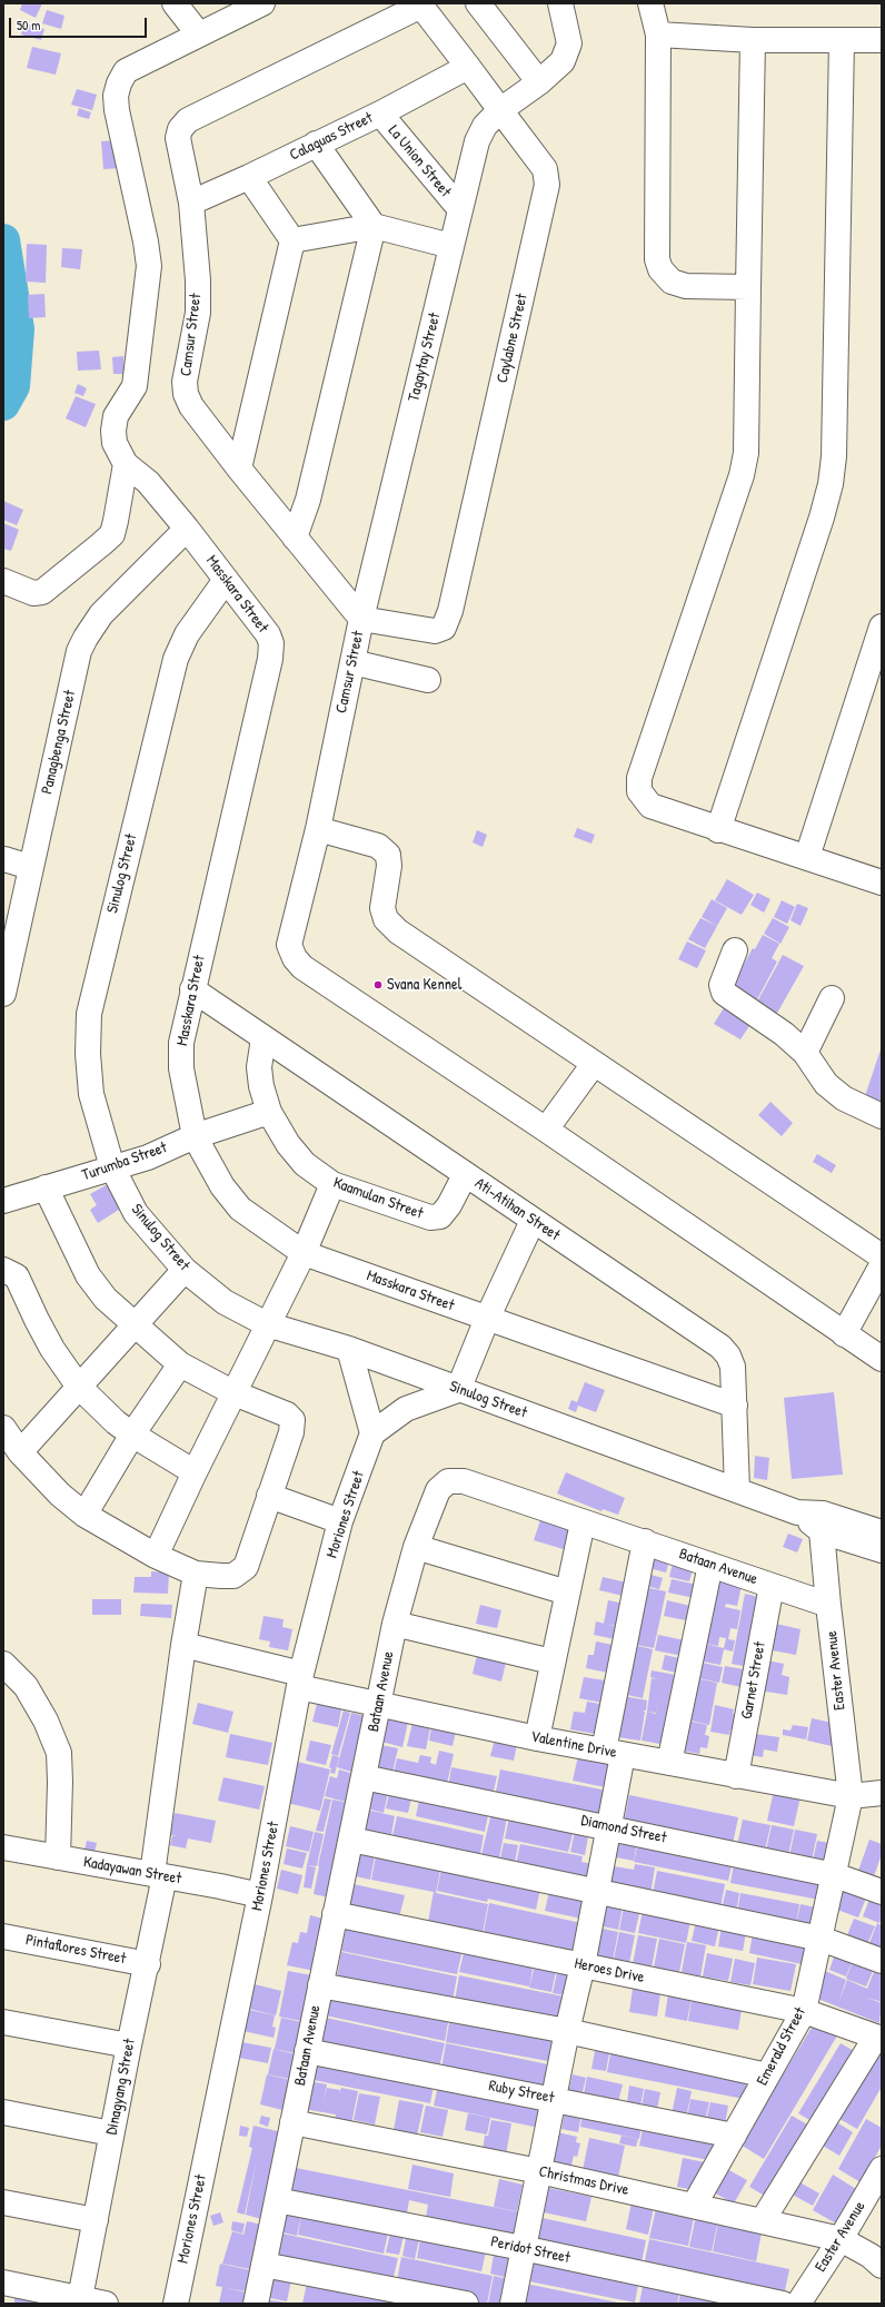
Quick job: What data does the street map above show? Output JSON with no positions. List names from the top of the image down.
{
  "streets": {
    "street": [
      "Calaguas Street",
      "La Union Street",
      "Camsur Street",
      "Caylabne Street",
      "Tagaytay Street",
      "Masskara Street",
      "Panagbenga Street",
      "Sinulog Street",
      "Turumba Street",
      "Kaamulan Street",
      "Ati-Atihan Street",
      "Moriones Street",
      "Bataan Avenue",
      "Easter Avenue",
      "Garnet Street",
      "Valentine Drive",
      "Diamond Street",
      "Kadayawan Street",
      "Pintaflores Street",
      "Heroes Drive",
      "Emerald Street",
      "Dinagyang Street",
      "Ruby Street",
      "Christmas Drive",
      "Peridot Street"
    ]
  },
  "crossings": [
    ["Calaguas Street", "La Union Street"],
    ["Calaguas Street", "Camsur Street"],
    ["Calaguas Street", "Caylabne Street"],
    ["La Union Street", "Tagaytay Street"],
    ["Camsur Street", "Caylabne Street"],
    ["Camsur Street", "Tagaytay Street"],
    ["Caylabne Street", "Tagaytay Street"],
    ["Masskara Street", "Panagbenga Street"],
    ["Masskara Street", "Sinulog Street"],
    ["Masskara Street", "Turumba Street"],
    ["Masskara Street", "Ati-Atihan Street"],
    ["Sinulog Street", "Turumba Street"],
    ["Sinulog Street", "Ati-Atihan Street"],
    ["Sinulog Street", "Easter Avenue"],
    ["Turumba Street", "Kaamulan Street"],
    ["Kaamulan Street", "Ati-Atihan Street"],
    ["Moriones Street", "Valentine Drive"],
    ["Moriones Street", "Kadayawan Street"],
    ["Bataan Avenue", "Easter Avenue"],
    ["Bataan Avenue", "Garnet Street"],
    ["Bataan Avenue", "Valentine Drive"],
    ["Bataan Avenue", "Diamond Street"],
    ["Bataan Avenue", "Heroes Drive"],
    ["Bataan Avenue", "Ruby Street"],
    ["Bataan Avenue", "Christmas Drive"],
    ["Bataan Avenue", "Peridot Street"],
    ["Easter Avenue", "Valentine Drive"],
    ["Easter Avenue", "Emerald Street"],
    ["Easter Avenue", "Christmas Drive"],
    ["Garnet Street", "Valentine Drive"],
    ["Valentine Drive", "Emerald Street"],
    ["Valentine Drive", "Dinagyang Street"],
    ["Diamond Street", "Emerald Street"],
    ["Kadayawan Street", "Dinagyang Street"],
    ["Pintaflores Street", "Dinagyang Street"],
    ["Heroes Drive", "Emerald Street"],
    ["Emerald Street", "Ruby Street"],
    ["Emerald Street", "Christmas Drive"]
  ],
  "places": ["Svana Kennel"],
  "scale_bar": "50 m"
}
